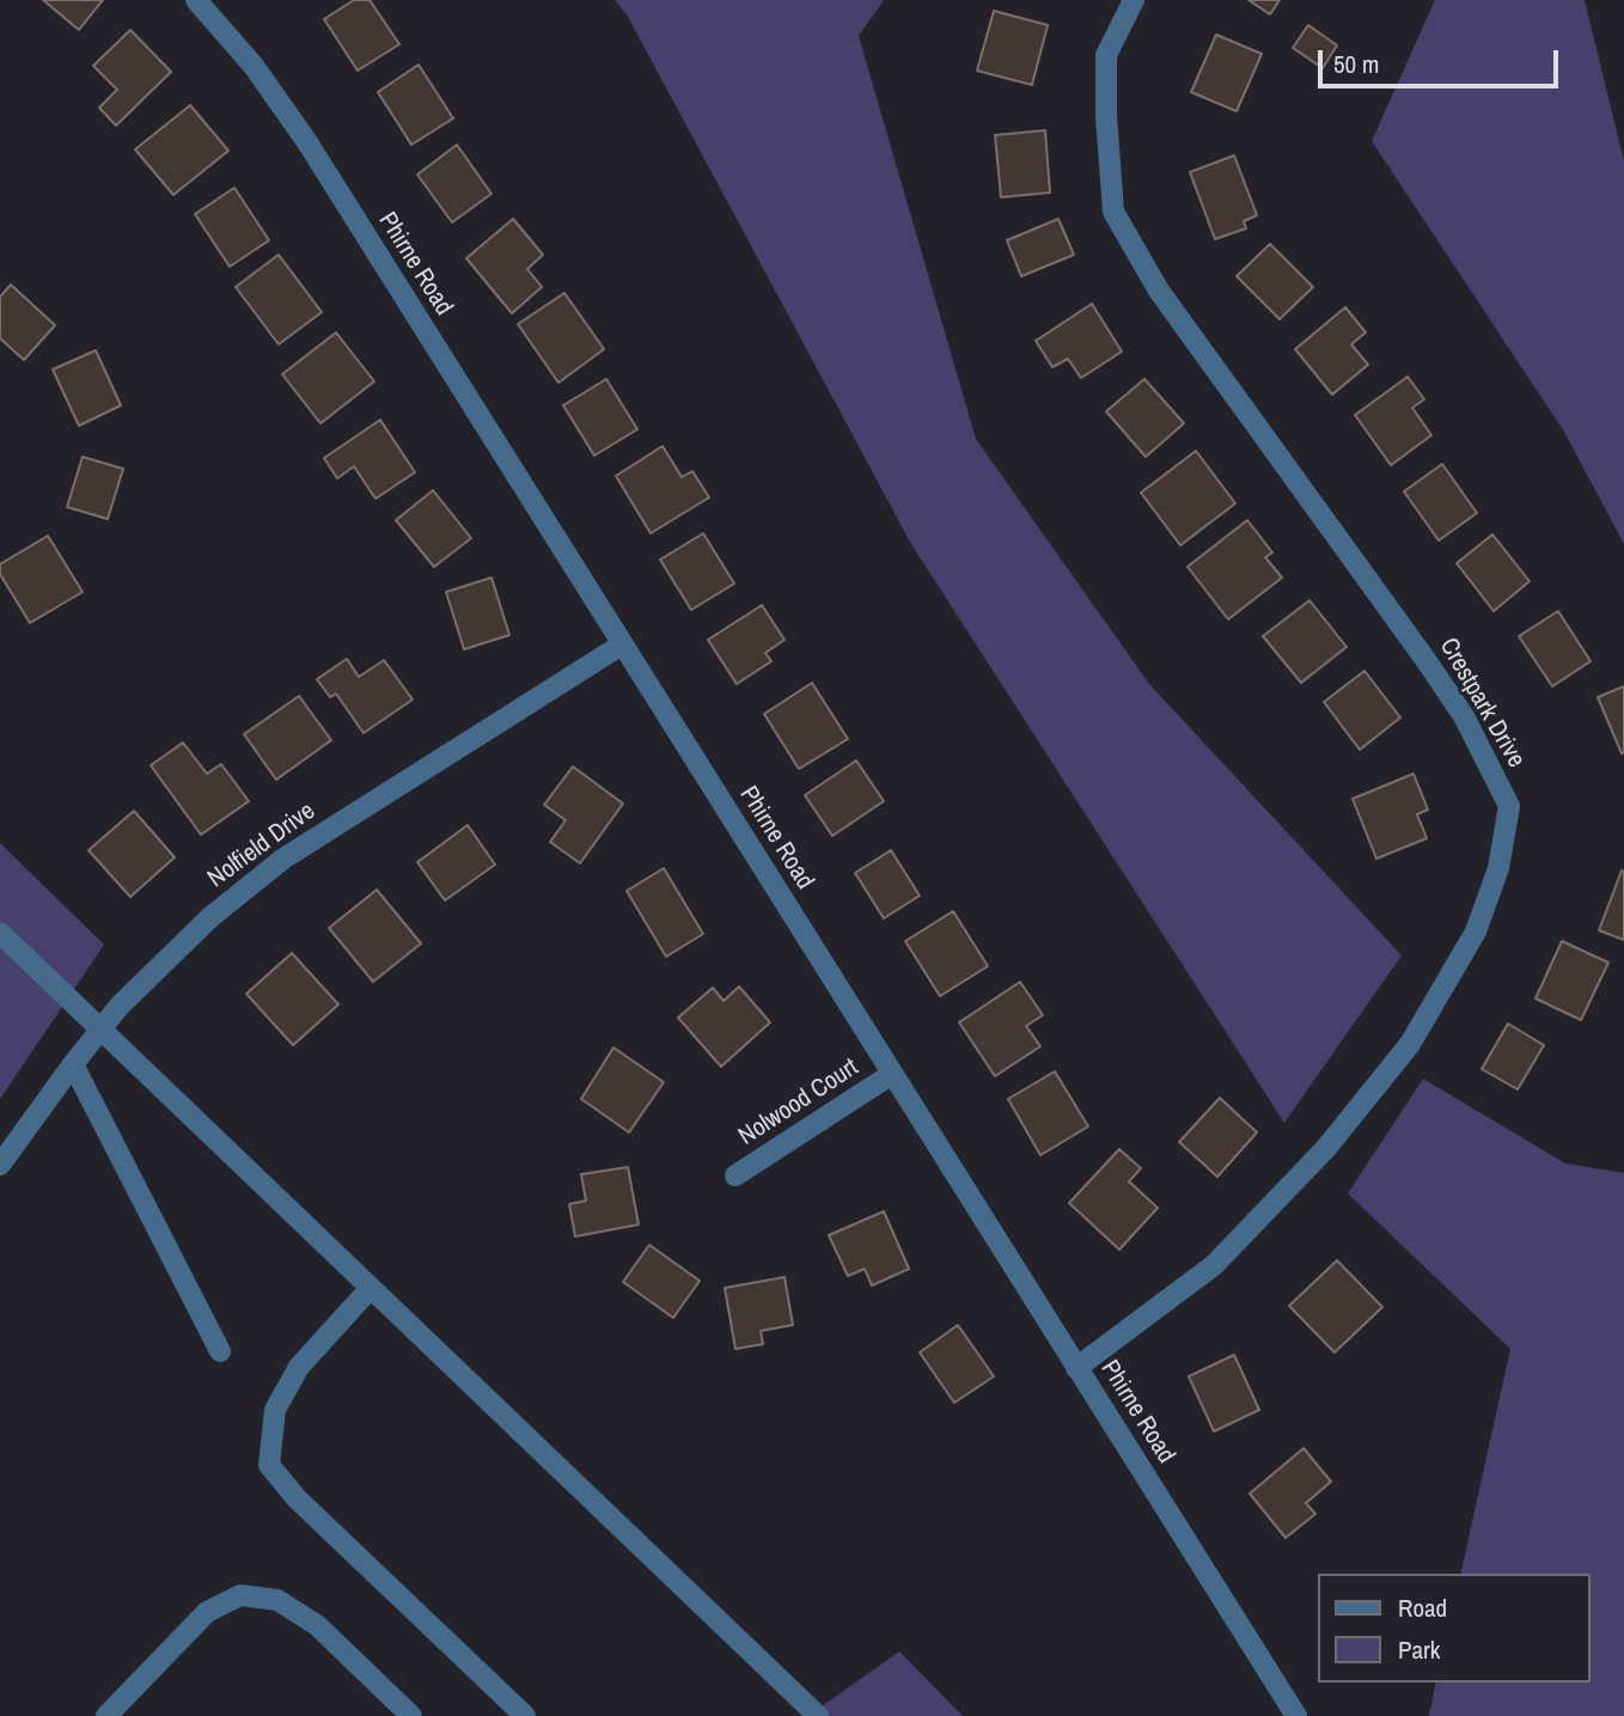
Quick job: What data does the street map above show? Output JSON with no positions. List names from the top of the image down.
{
  "streets": {
    "street": [
      "Phirne Road",
      "Crestpark Drive",
      "Nolfield Drive",
      "Nolwood Court"
    ]
  },
  "crossings": [
    ["Phirne Road", "Crestpark Drive"],
    ["Phirne Road", "Nolfield Drive"],
    ["Phirne Road", "Nolwood Court"]
  ],
  "legend": ["Road", "Park"],
  "scale_bar": "50 m"
}
